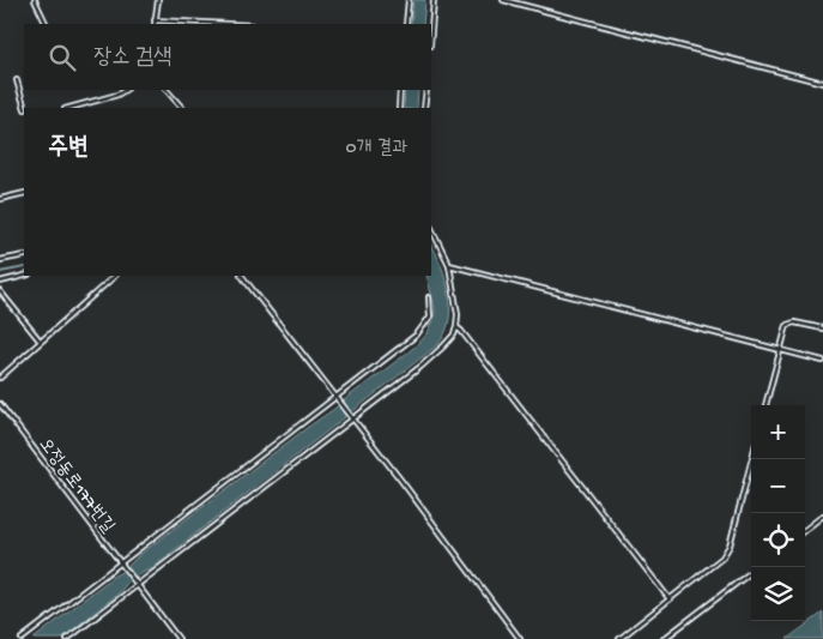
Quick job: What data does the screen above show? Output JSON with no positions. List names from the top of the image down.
{
  "streets": {
    "lane": ["오정동로177번길"]
  },
  "page": {
    "search": "장소 검색",
    "heading": ["주변", "0개 결과"],
    "map_buttons": ["+", "−"]
  }
}
